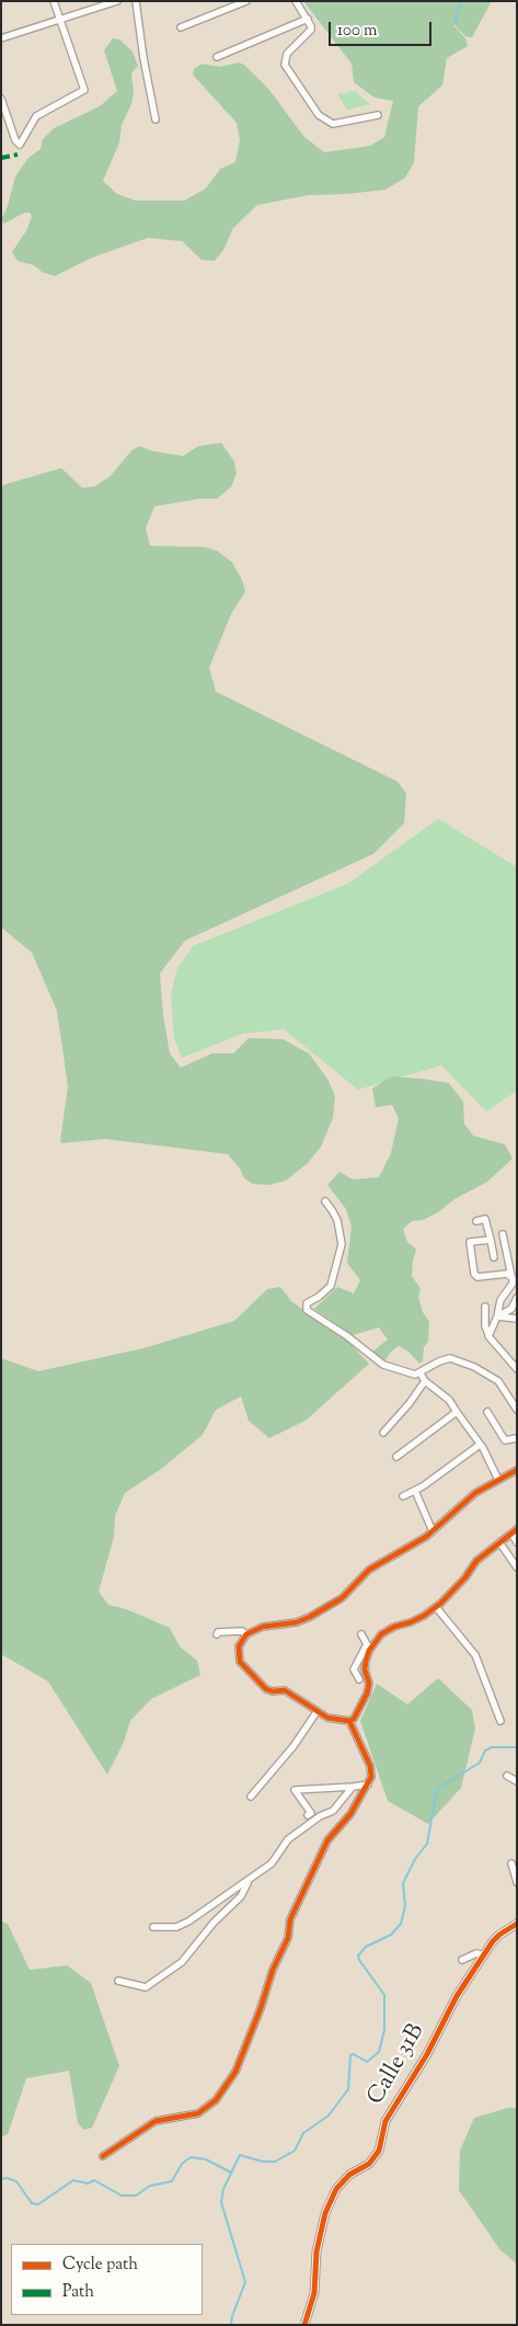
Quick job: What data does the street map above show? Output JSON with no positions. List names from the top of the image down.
{
  "streets": {
    "street": ["Calle 31B"]
  },
  "legend": ["Cycle path", "Path"],
  "scale_bar": "100 m"
}
